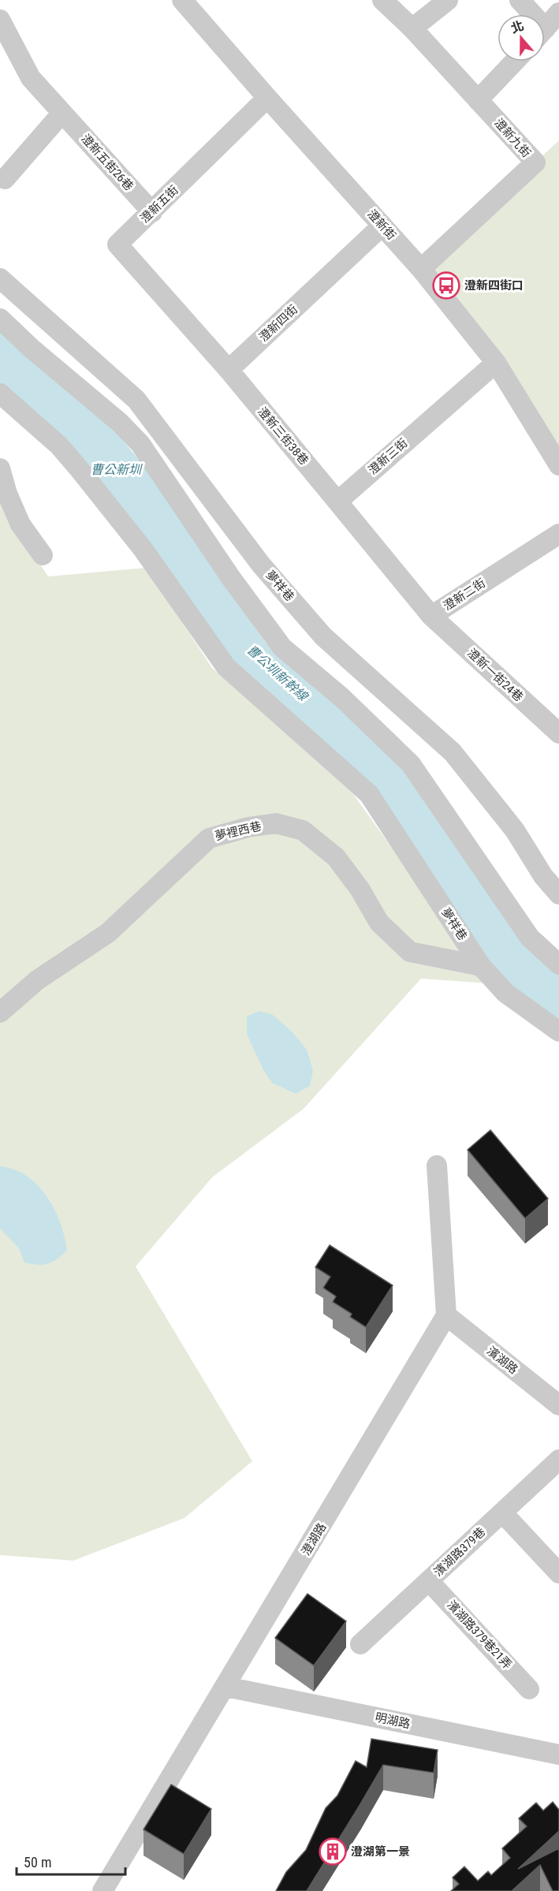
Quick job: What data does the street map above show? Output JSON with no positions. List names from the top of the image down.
{
  "streets": {
    "street": [
      "澄新九街",
      "澄新五街26巷",
      "澄新五街",
      "澄新街",
      "澄新四街",
      "澄新三街38巷",
      "澄新三街",
      "夢祥巷",
      "澄新二街",
      "澄新一街24巷",
      "夢裡西巷",
      "濱湖路",
      "澄湖路",
      "濱湖路379巷",
      "濱湖路379巷21弄",
      "明湖路"
    ]
  },
  "crossings": [
    ["澄新九街", "澄新街"],
    ["澄新五街26巷", "澄新五街"],
    ["澄新五街", "澄新街"],
    ["澄新五街", "澄新四街"],
    ["澄新五街", "澄新三街38巷"],
    ["澄新街", "澄新四街"],
    ["澄新街", "澄新三街"],
    ["澄新四街", "澄新三街38巷"],
    ["澄新三街38巷", "澄新三街"],
    ["澄新三街38巷", "澄新二街"],
    ["澄新三街", "澄新二街"],
    ["夢祥巷", "夢裡西巷"],
    ["澄新二街", "澄新一街24巷"],
    ["濱湖路", "澄湖路"],
    ["澄湖路", "明湖路"],
    ["濱湖路379巷", "濱湖路379巷21弄"]
  ],
  "water": ["曹公新圳", "曹公圳新幹線"],
  "places": {
    "bus stop": ["澄新四街口"],
    "building": ["澄湖第一景"]
  },
  "scale_bar": "50 m",
  "north": "top"
}
